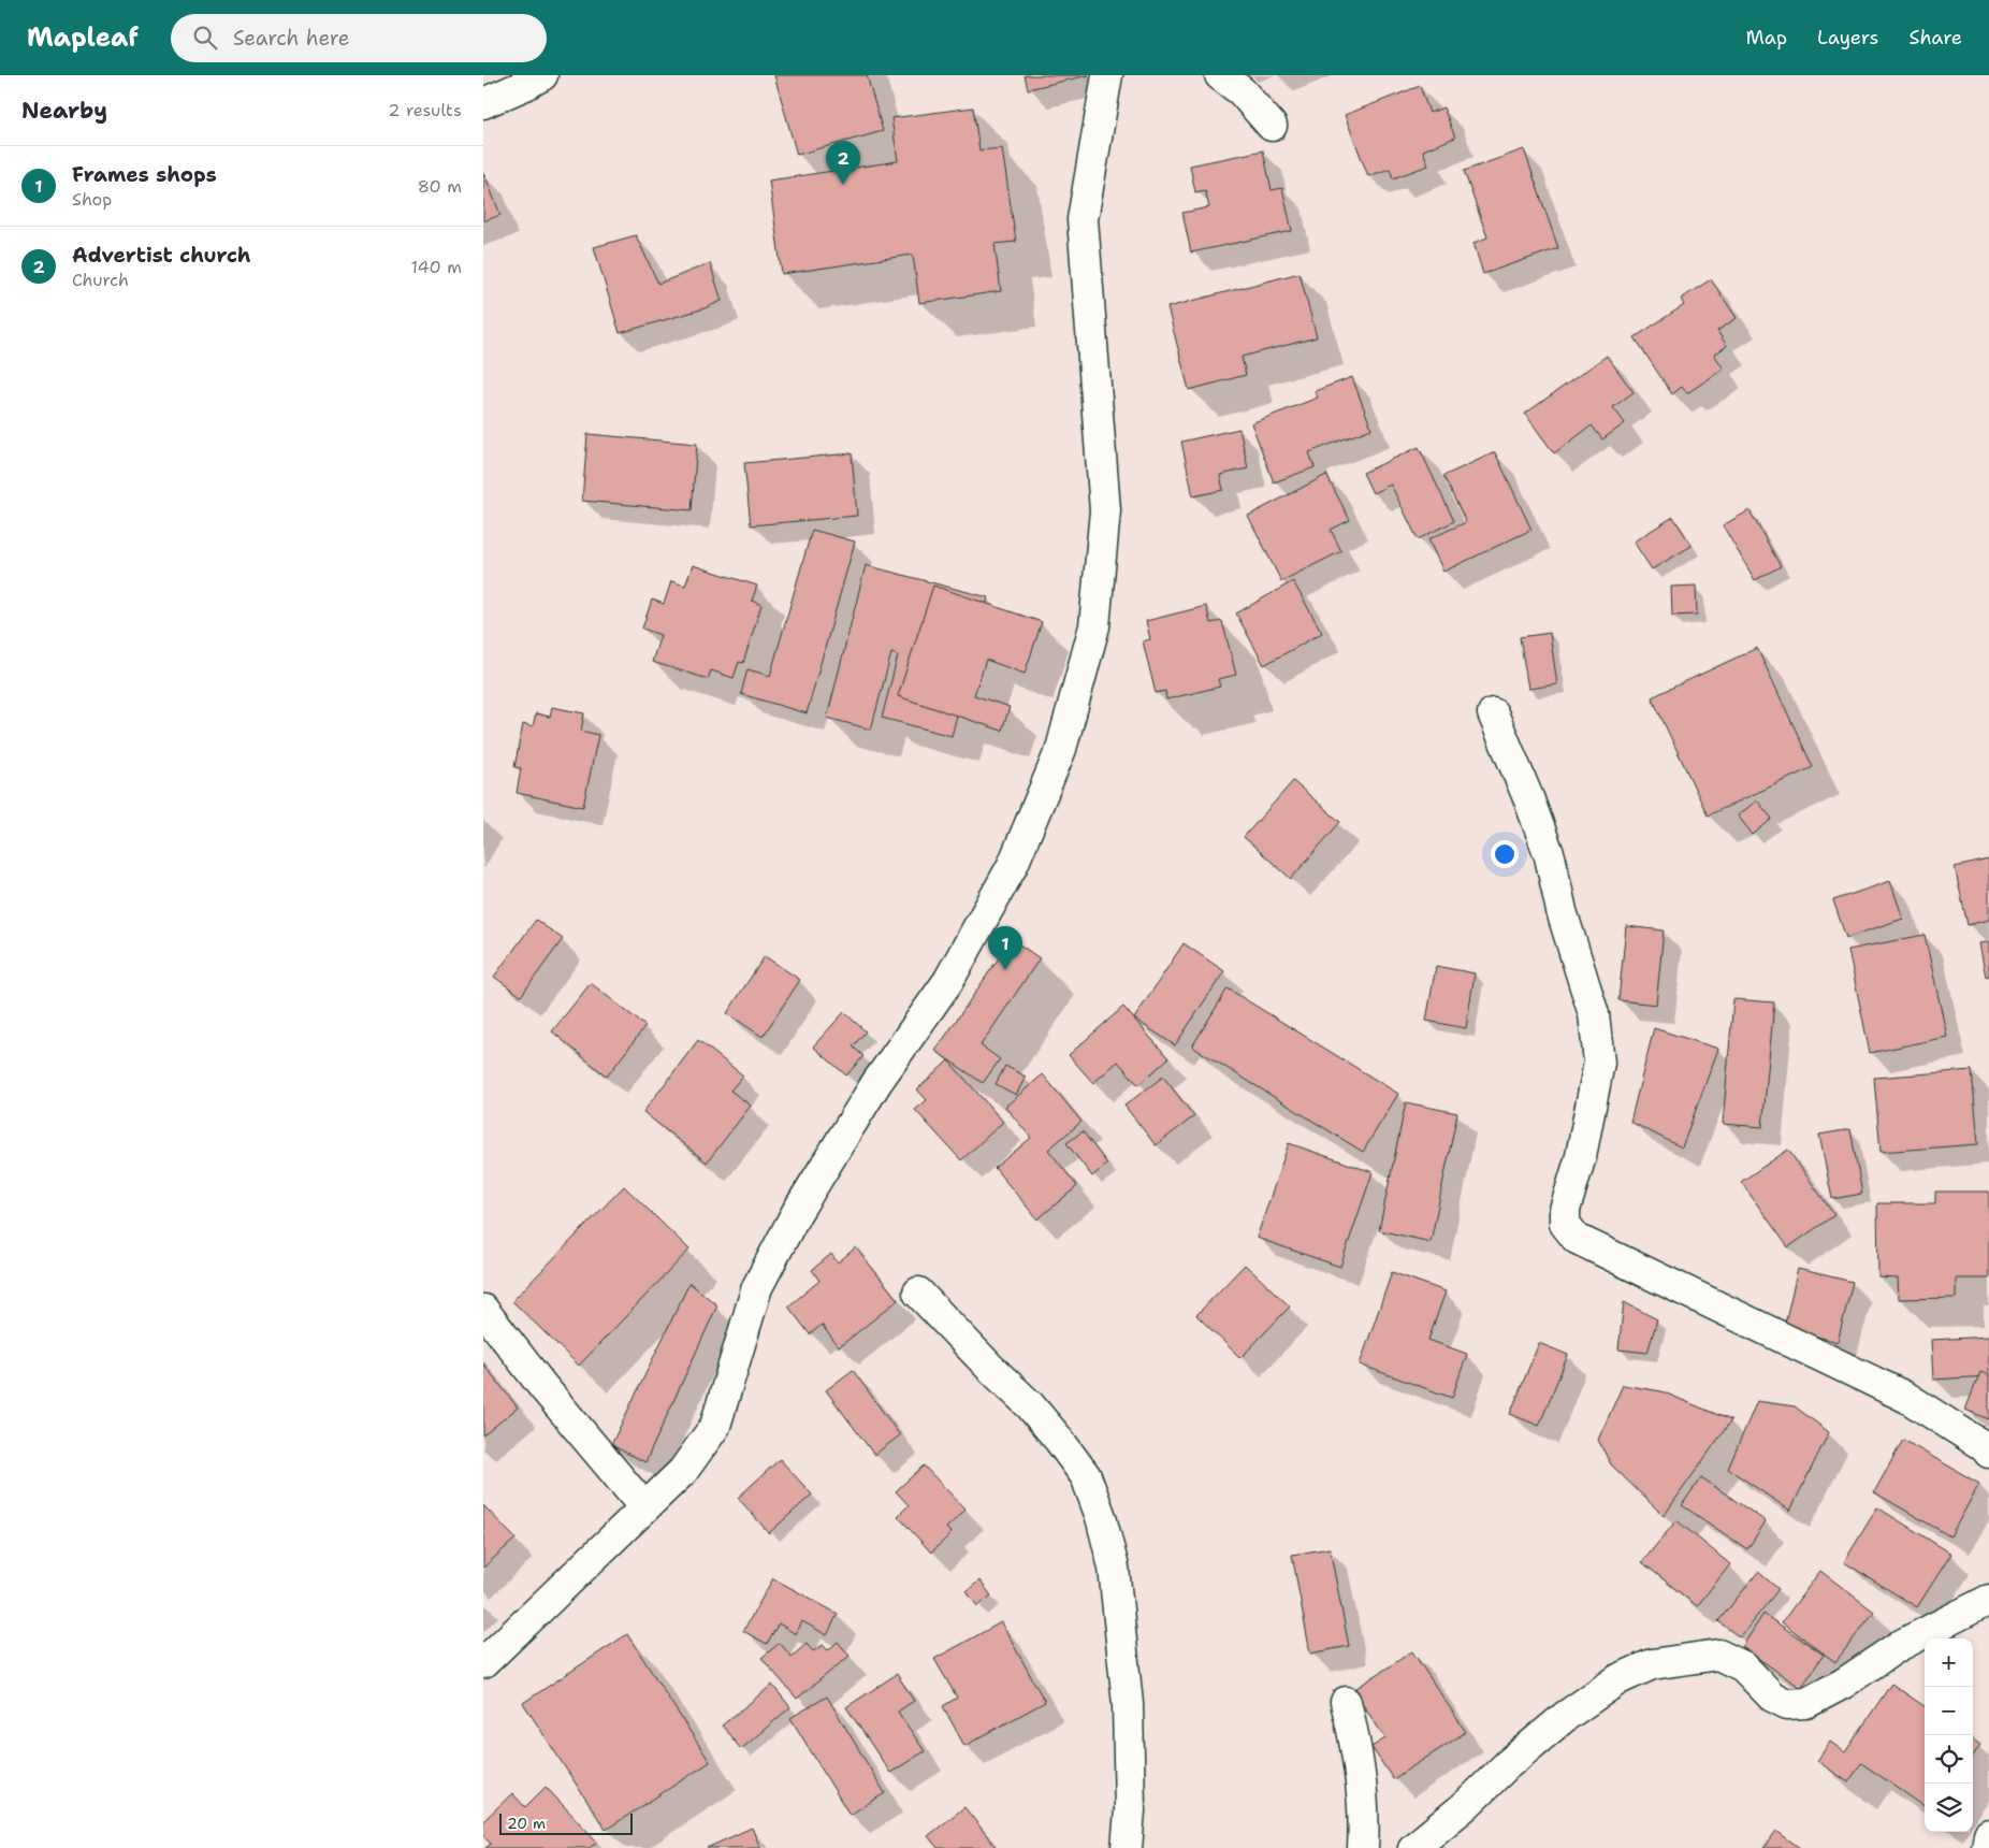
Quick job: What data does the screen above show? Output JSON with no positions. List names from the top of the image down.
{
  "scale_bar": "20 m",
  "page": {
    "header": "Mapleaf",
    "search": "Search here",
    "nav": ["Map", "Layers", "Share"],
    "heading": ["Nearby", "2 results"],
    "pins": ["2", "1"],
    "list": [
      {
        "mark": "1",
        "name": "Frames shops",
        "note": "Shop",
        "value": "80 m"
      },
      {
        "mark": "2",
        "name": "Advertist church",
        "note": "Church",
        "value": "140 m"
      }
    ],
    "map_buttons": ["+", "−"],
    "scale": "20 m"
  }
}
